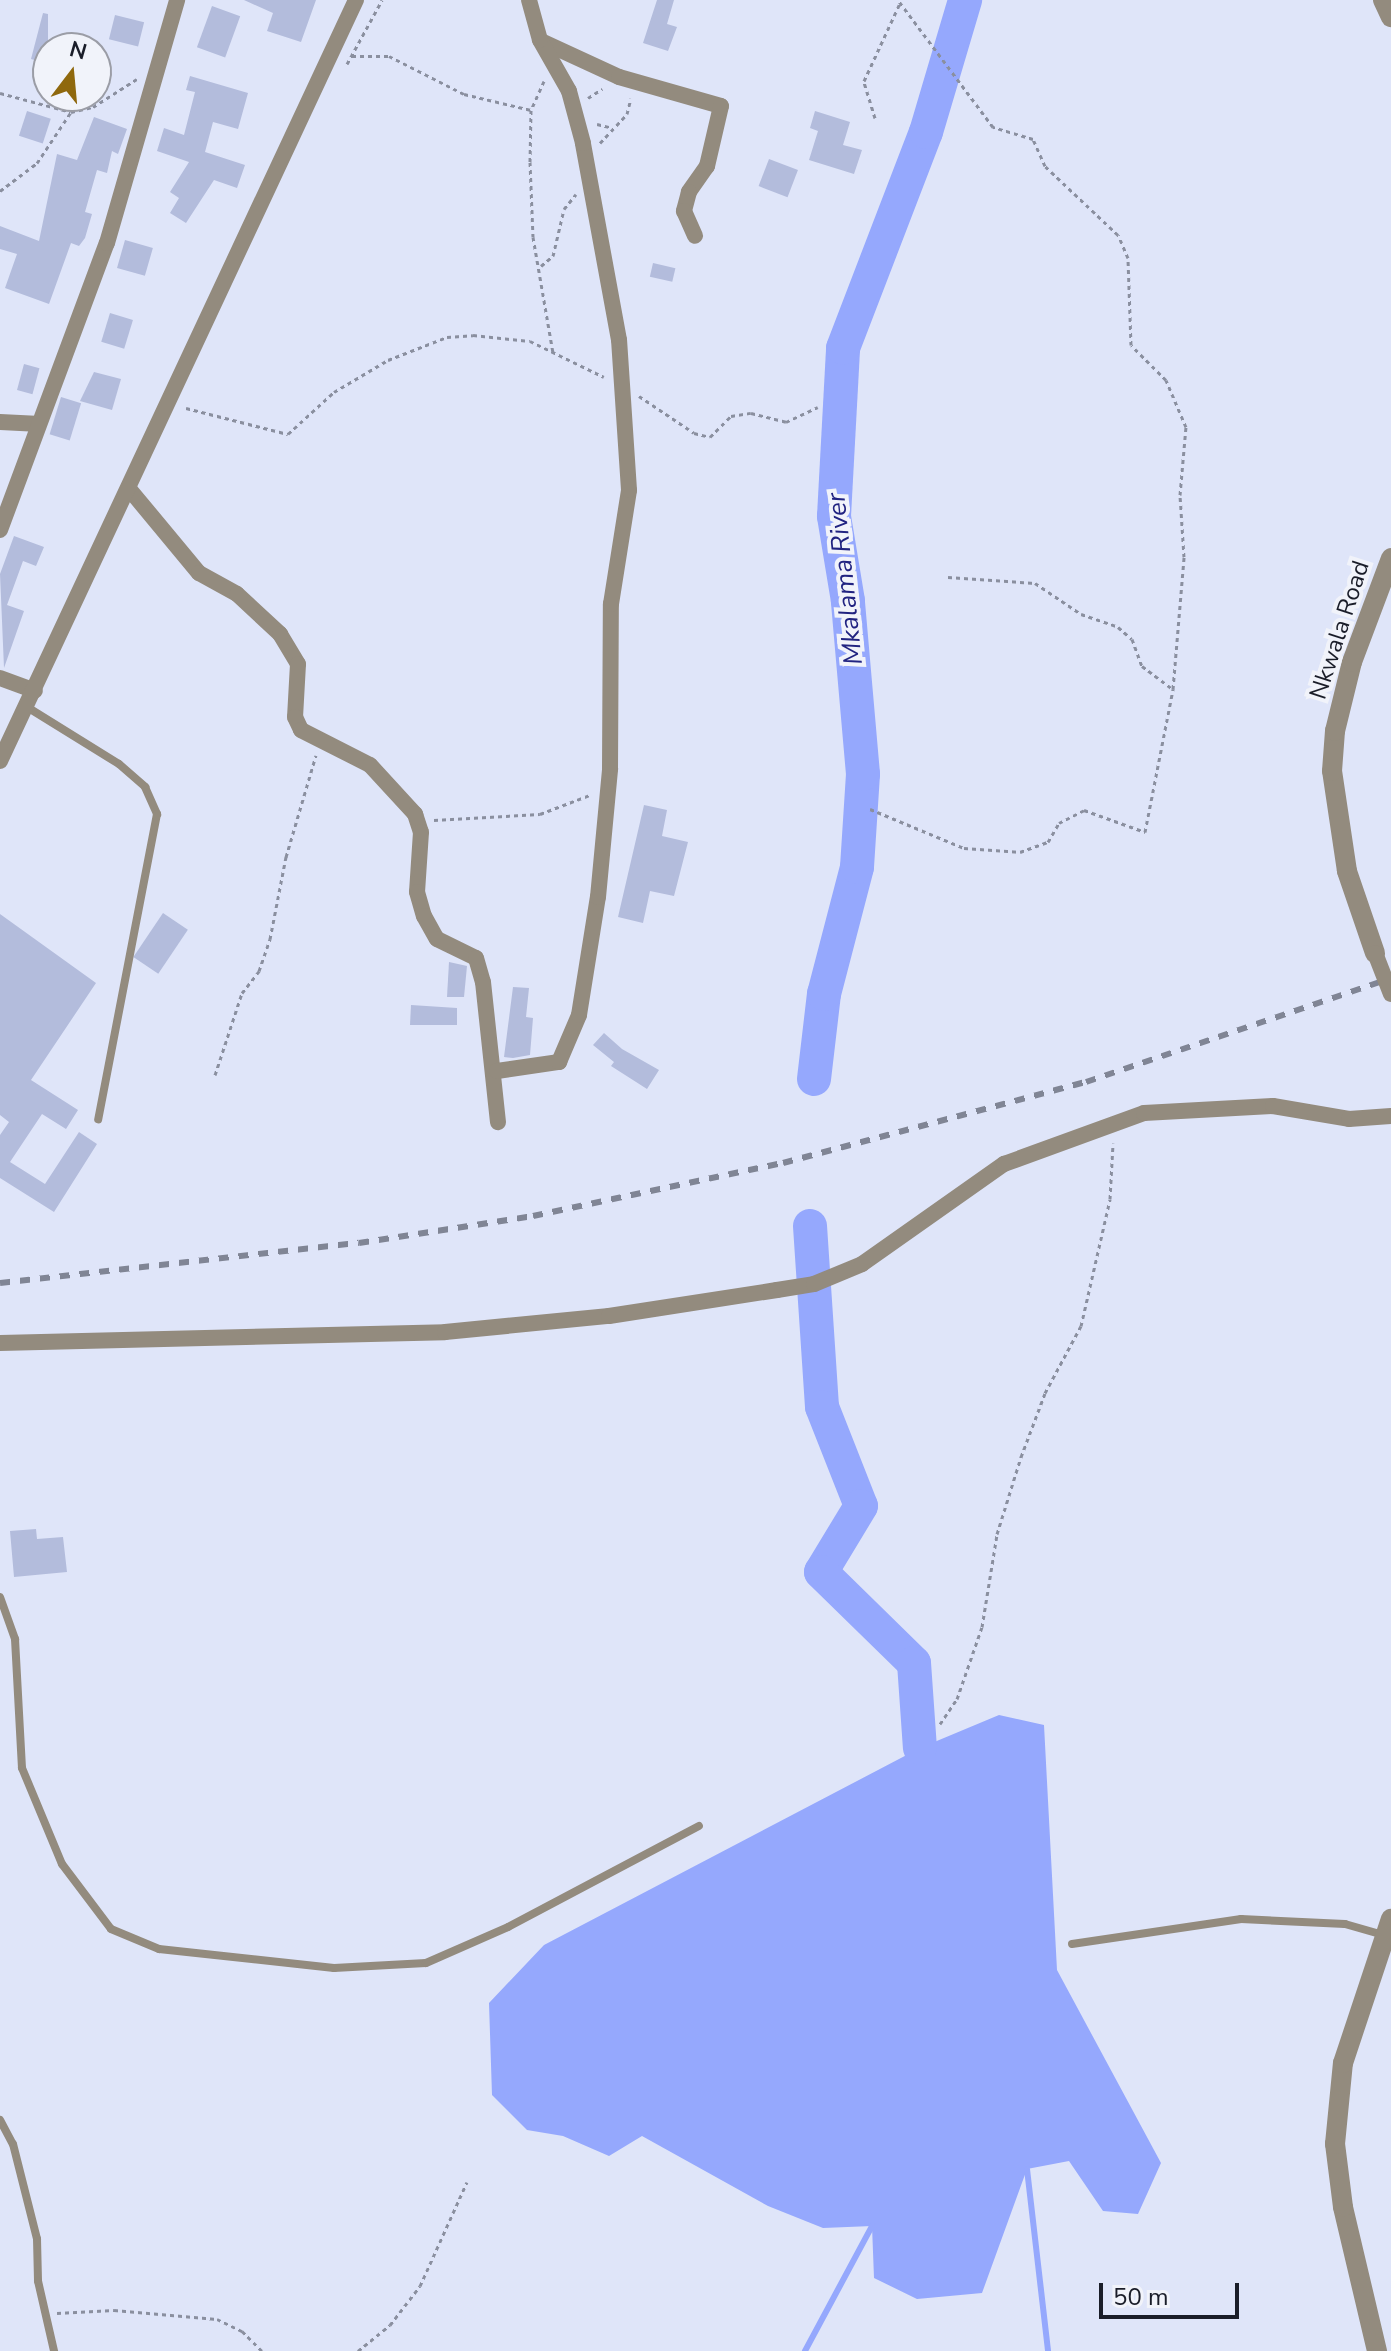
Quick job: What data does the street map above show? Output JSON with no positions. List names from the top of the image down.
{
  "streets": {
    "street": ["Nkwala Road"]
  },
  "water": ["Mkalama River"],
  "scale_bar": "50 m",
  "north": "top"
}
